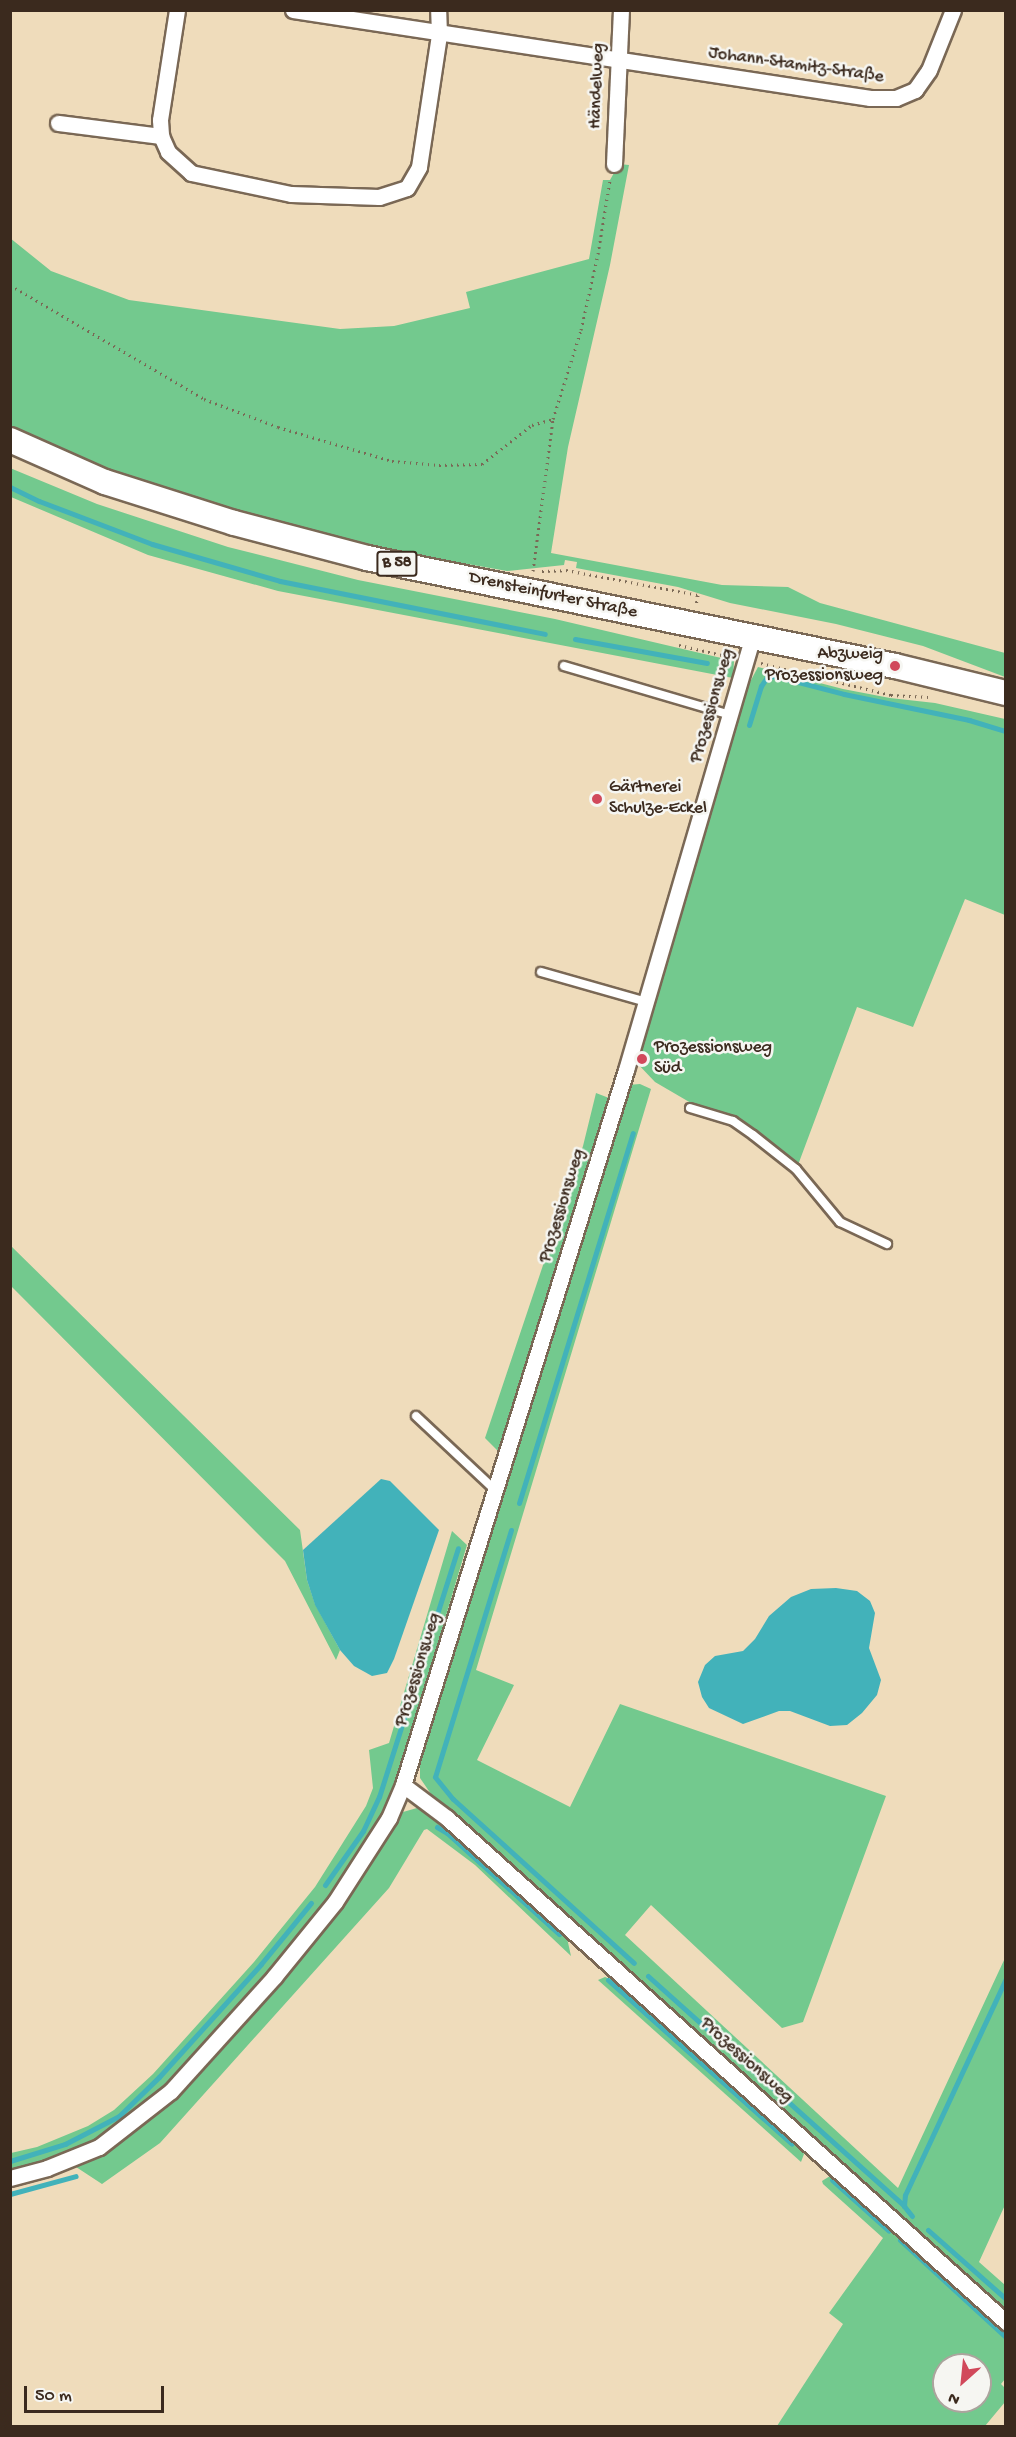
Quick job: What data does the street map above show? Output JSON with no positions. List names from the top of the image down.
{
  "streets": {
    "main road": ["B 58", "Drensteinfurter Straße"],
    "street": ["Johann-Stamitz-Straße", "Händelweg", "Prozessionsweg"]
  },
  "crossings": [
    ["Johann-Stamitz-Straße", "Händelweg"],
    ["Drensteinfurter Straße", "Prozessionsweg"]
  ],
  "places": ["Abzweig Prozessionsweg", "Gärtnerei Schulze-Eckel", "Prozessionsweg Süd"],
  "scale_bar": "50 m",
  "north": "bottom left"
}
